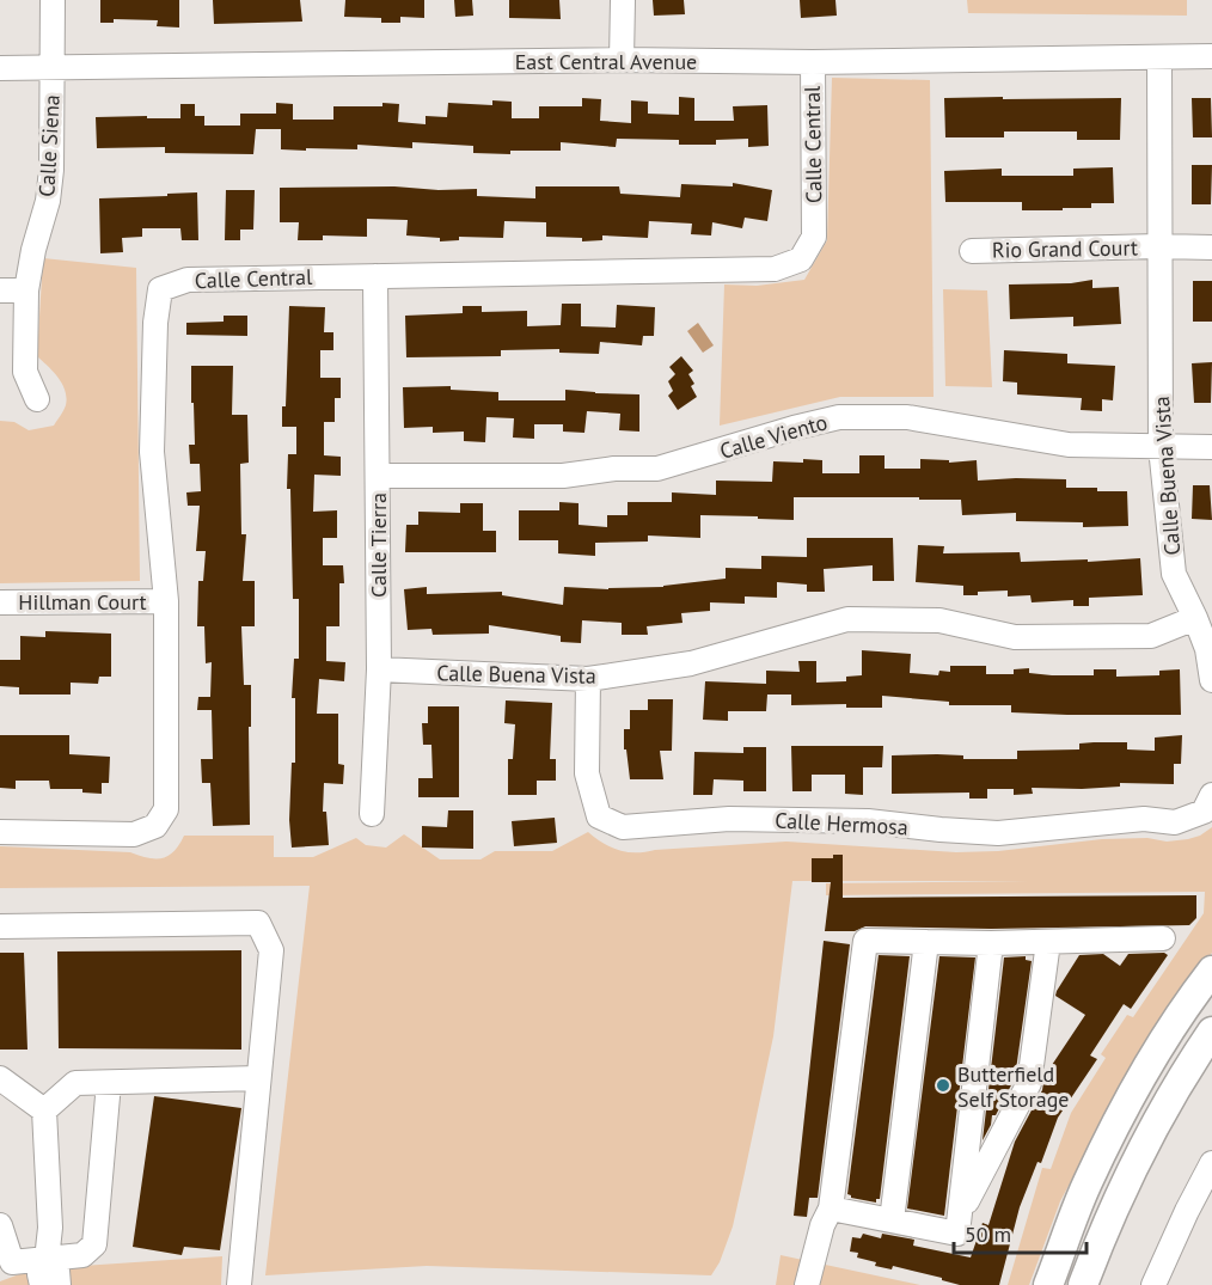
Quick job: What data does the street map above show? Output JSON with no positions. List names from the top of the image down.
{
  "streets": {
    "street": [
      "East Central Avenue",
      "Calle Central",
      "Calle Siena",
      "Rio Grand Court",
      "Calle Viento",
      "Calle Buena Vista",
      "Calle Tierra",
      "Hillman Court",
      "Calle Hermosa"
    ]
  },
  "crossings": [
    ["East Central Avenue", "Calle Central"],
    ["East Central Avenue", "Calle Siena"],
    ["East Central Avenue", "Calle Buena Vista"],
    ["Calle Central", "Calle Tierra"],
    ["Calle Central", "Hillman Court"],
    ["Rio Grand Court", "Calle Buena Vista"],
    ["Calle Viento", "Calle Buena Vista"],
    ["Calle Viento", "Calle Tierra"],
    ["Calle Buena Vista", "Calle Tierra"],
    ["Calle Buena Vista", "Calle Hermosa"]
  ],
  "places": ["Butterfield Self Storage"],
  "scale_bar": "50 m"
}
